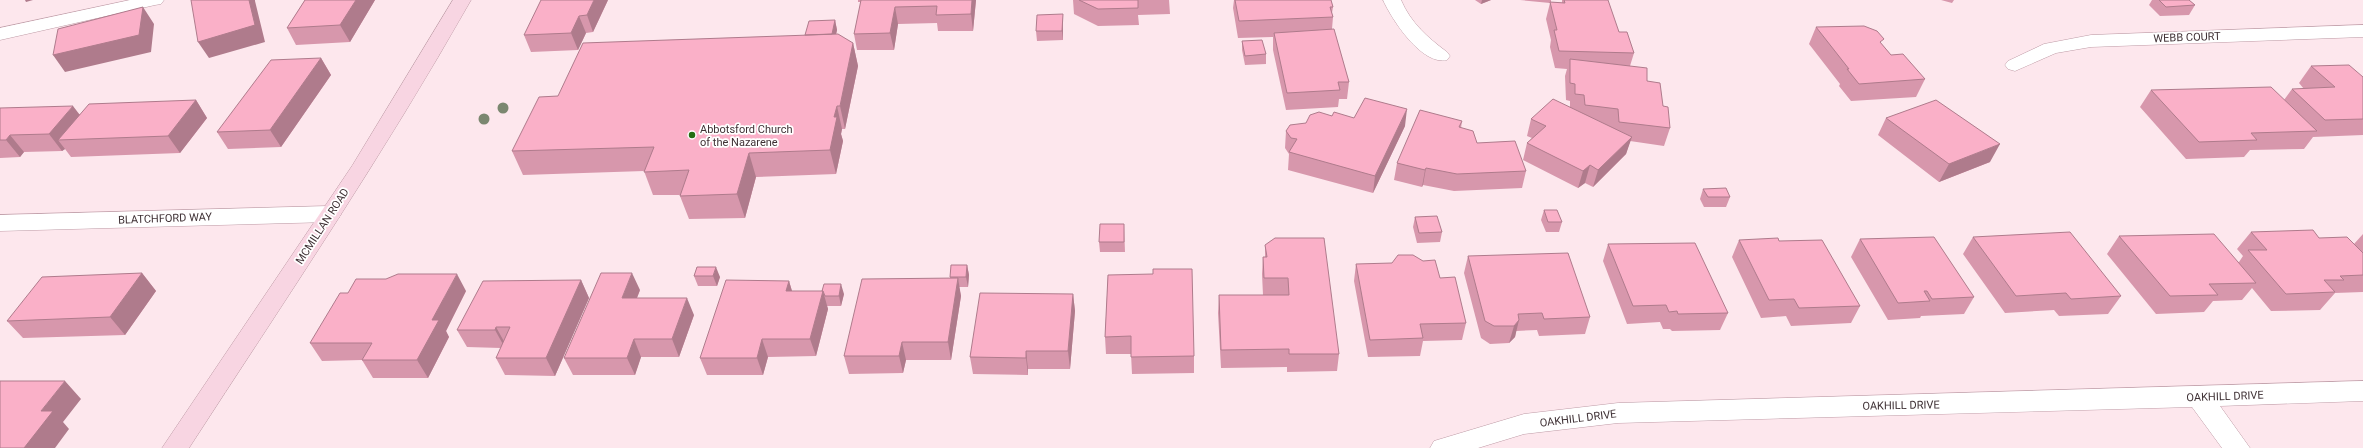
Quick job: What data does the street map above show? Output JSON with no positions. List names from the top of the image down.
{
  "streets": {
    "street": [
      "WEBB COURT",
      "BLATCHFORD WAY",
      "MCMILLAN ROAD",
      "OAKHILL DRIVE"
    ]
  },
  "crossings": [
    ["BLATCHFORD WAY", "MCMILLAN ROAD"]
  ],
  "places": ["Abbotsford Church of the Nazarene"]
}
